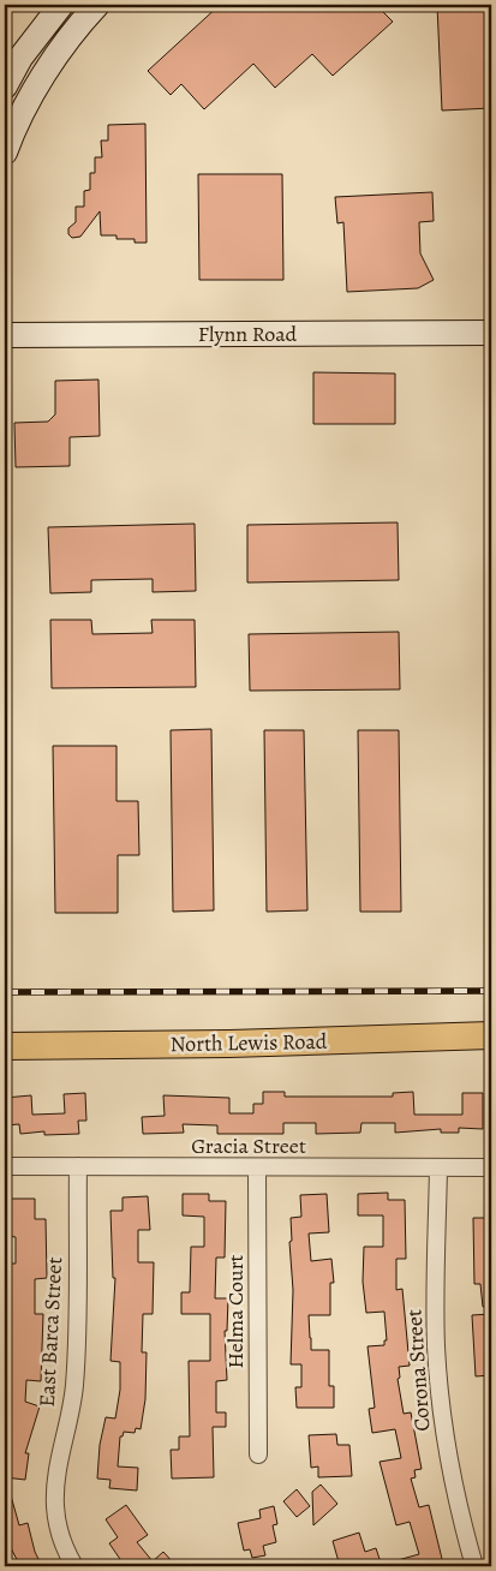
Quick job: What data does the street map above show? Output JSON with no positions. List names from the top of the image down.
{
  "streets": {
    "main road": ["Flynn Road", "North Lewis Road"],
    "street": [
      "Gracia Street",
      "Helma Court",
      "East Barca Street",
      "Corona Street"
    ]
  },
  "crossings": [
    ["Gracia Street", "Helma Court"],
    ["Gracia Street", "East Barca Street"],
    ["Gracia Street", "Corona Street"]
  ]
}
